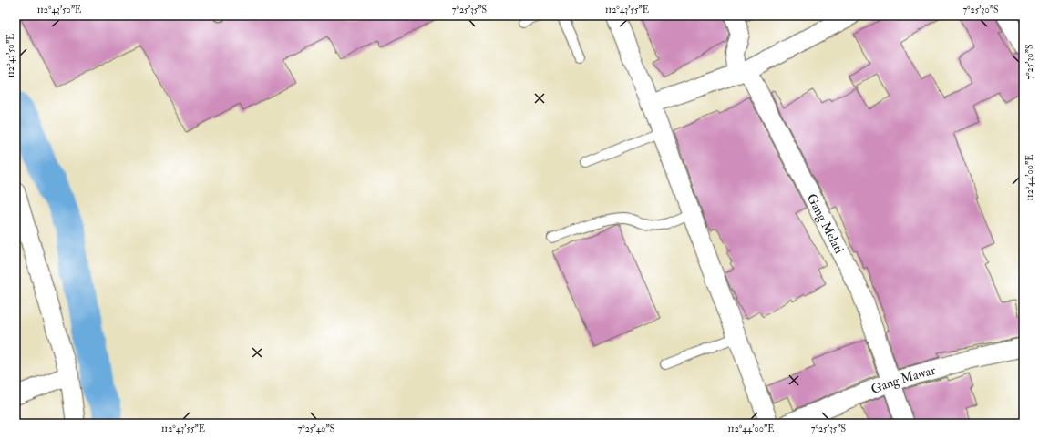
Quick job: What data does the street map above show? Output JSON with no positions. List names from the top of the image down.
{
  "streets": {
    "street": ["Gang Melati", "Gang Mawar"]
  },
  "crossings": [
    ["Gang Melati", "Gang Mawar"]
  ],
  "coordinates": [
    "112°43'50\"E",
    "7°25'35\"S",
    "112°43'55\"E",
    "7°25'30\"S",
    "112°44'00\"E",
    "7°25'40\"S"
  ]
}
